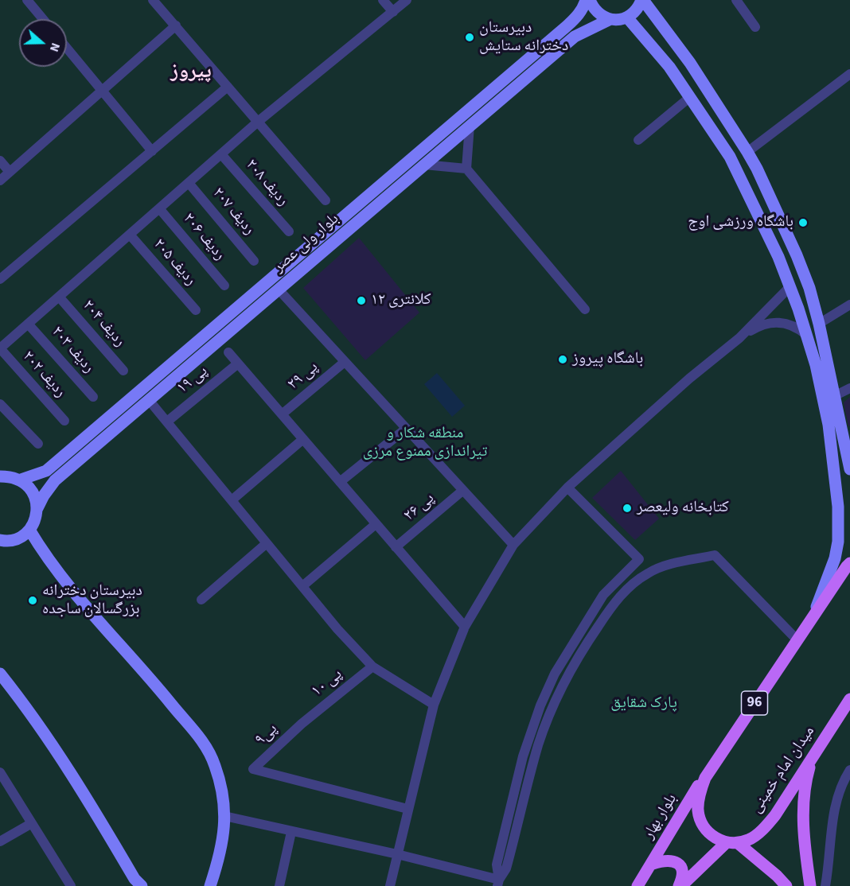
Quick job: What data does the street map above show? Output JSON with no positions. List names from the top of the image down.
{
  "streets": {
    "main road": ["96", "میدان امام خمینی", "بلوار بهار"],
    "street": [
      "ردیف ۲۰۸",
      "ردیف ۲۰۷",
      "ردیف ۲۰۶",
      "بلوار ولی عصر",
      "ردیف ۲۰۵",
      "ردیف ۲۰۴",
      "ردیف ۲۰۳",
      "ردیف ۲۰۲",
      "پی ۲۹",
      "پی ۱۹",
      "پی ۲۶",
      "پی ۱۰",
      "پی۹"
    ]
  },
  "crossings": [
    ["پی ۱۰", "پی۹"],
    ["96", "میدان امام خمینی"],
    ["96", "بلوار بهار"]
  ],
  "districts": ["پیروز"],
  "parks": ["منطقه شکار و تیراندازی ممنوع مرزی", "پارک شقایق"],
  "places": [
    "دبیرستان دخترانه ستایش",
    "باشگاه ورزشی اوج",
    "کلانتری ۱۲",
    "باشگاه پیروز",
    "کتابخانه ولیعصر",
    "دبیرستان دخترانه بزرگسالان ساجده"
  ],
  "north": "right"
}
